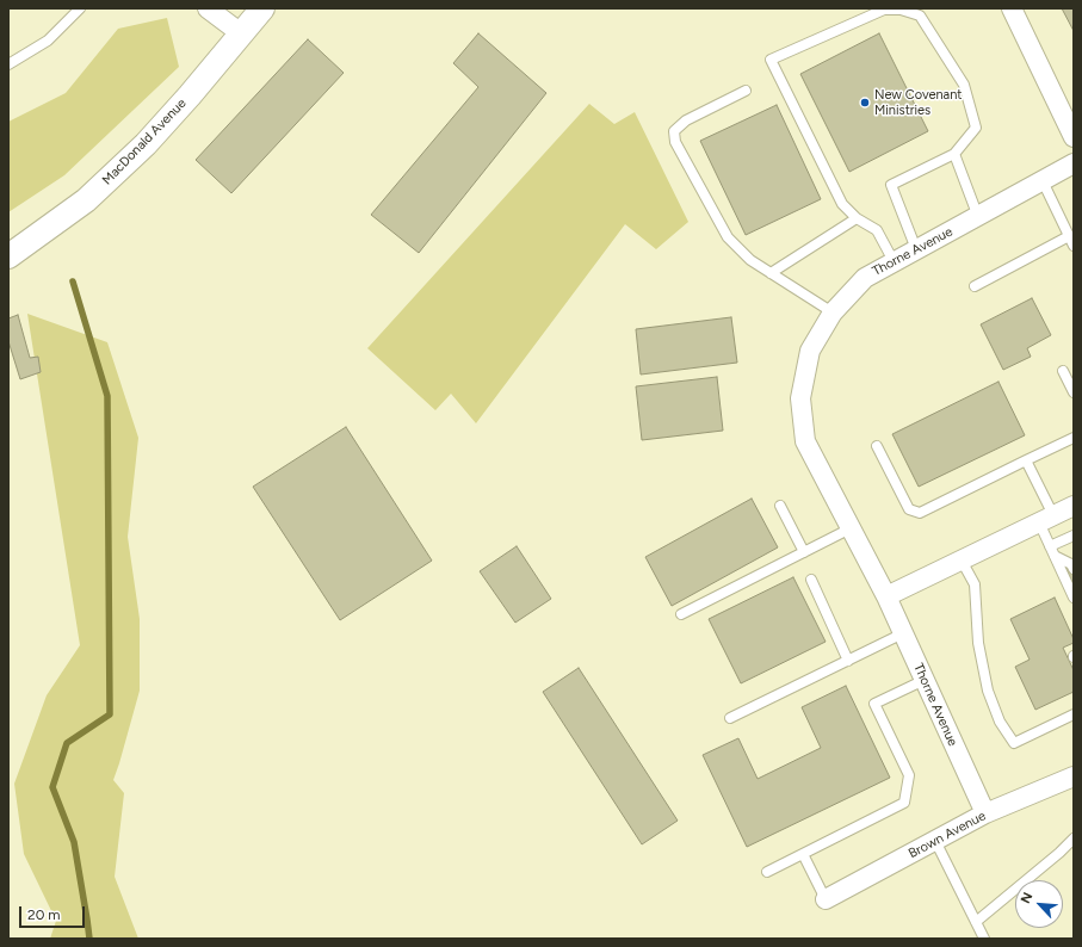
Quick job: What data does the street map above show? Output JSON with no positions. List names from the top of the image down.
{
  "streets": {
    "street": ["MacDonald Avenue", "Thorne Avenue", "Brown Avenue"]
  },
  "crossings": [
    ["Thorne Avenue", "Brown Avenue"]
  ],
  "places": ["New Covenant Ministries"],
  "scale_bar": "20 m",
  "north": "top left"
}
